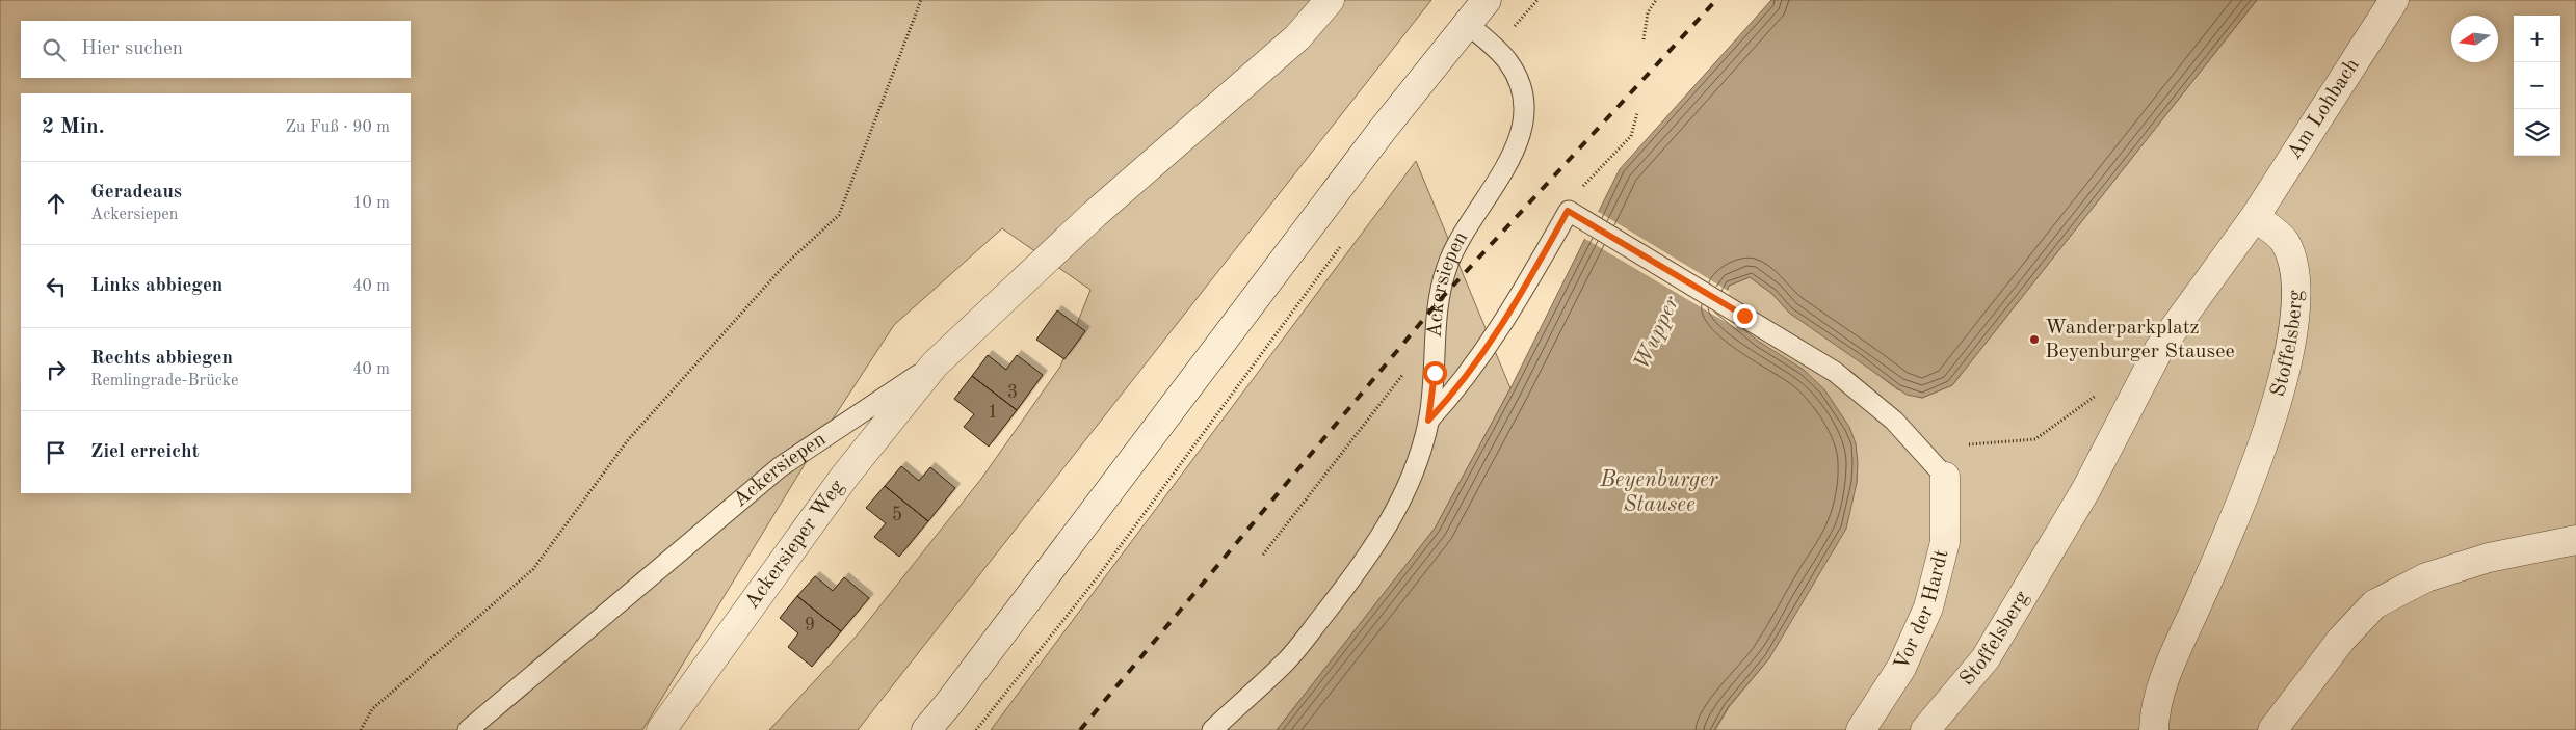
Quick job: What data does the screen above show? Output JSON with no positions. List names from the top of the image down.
{
  "streets": {
    "street": [
      "Am Lohbach",
      "Ackersiepen",
      "Stoffelsberg",
      "Ackersieper Weg",
      "Vor der Hardt"
    ]
  },
  "crossings": [
    ["Am Lohbach", "Stoffelsberg"],
    ["Ackersiepen", "Ackersieper Weg"]
  ],
  "water": ["Wupper", "Beyenburger Stausee"],
  "places": ["Wanderparkplatz Beyenburger Stausee"],
  "house_numbers": [
    "3",
    "1",
    "5",
    "9"
  ],
  "north": "left",
  "page": {
    "map_buttons": ["+", "−"],
    "search": "Hier suchen",
    "heading": ["2 Min.", "Zu Fuß · 90 m"],
    "list": [
      ["Geradeaus", "Ackersiepen", "10 m"],
      ["Links abbiegen", "40 m"],
      ["Rechts abbiegen", "Remlingrade-Brücke", "40 m"],
      "Ziel erreicht"
    ]
  }
}
